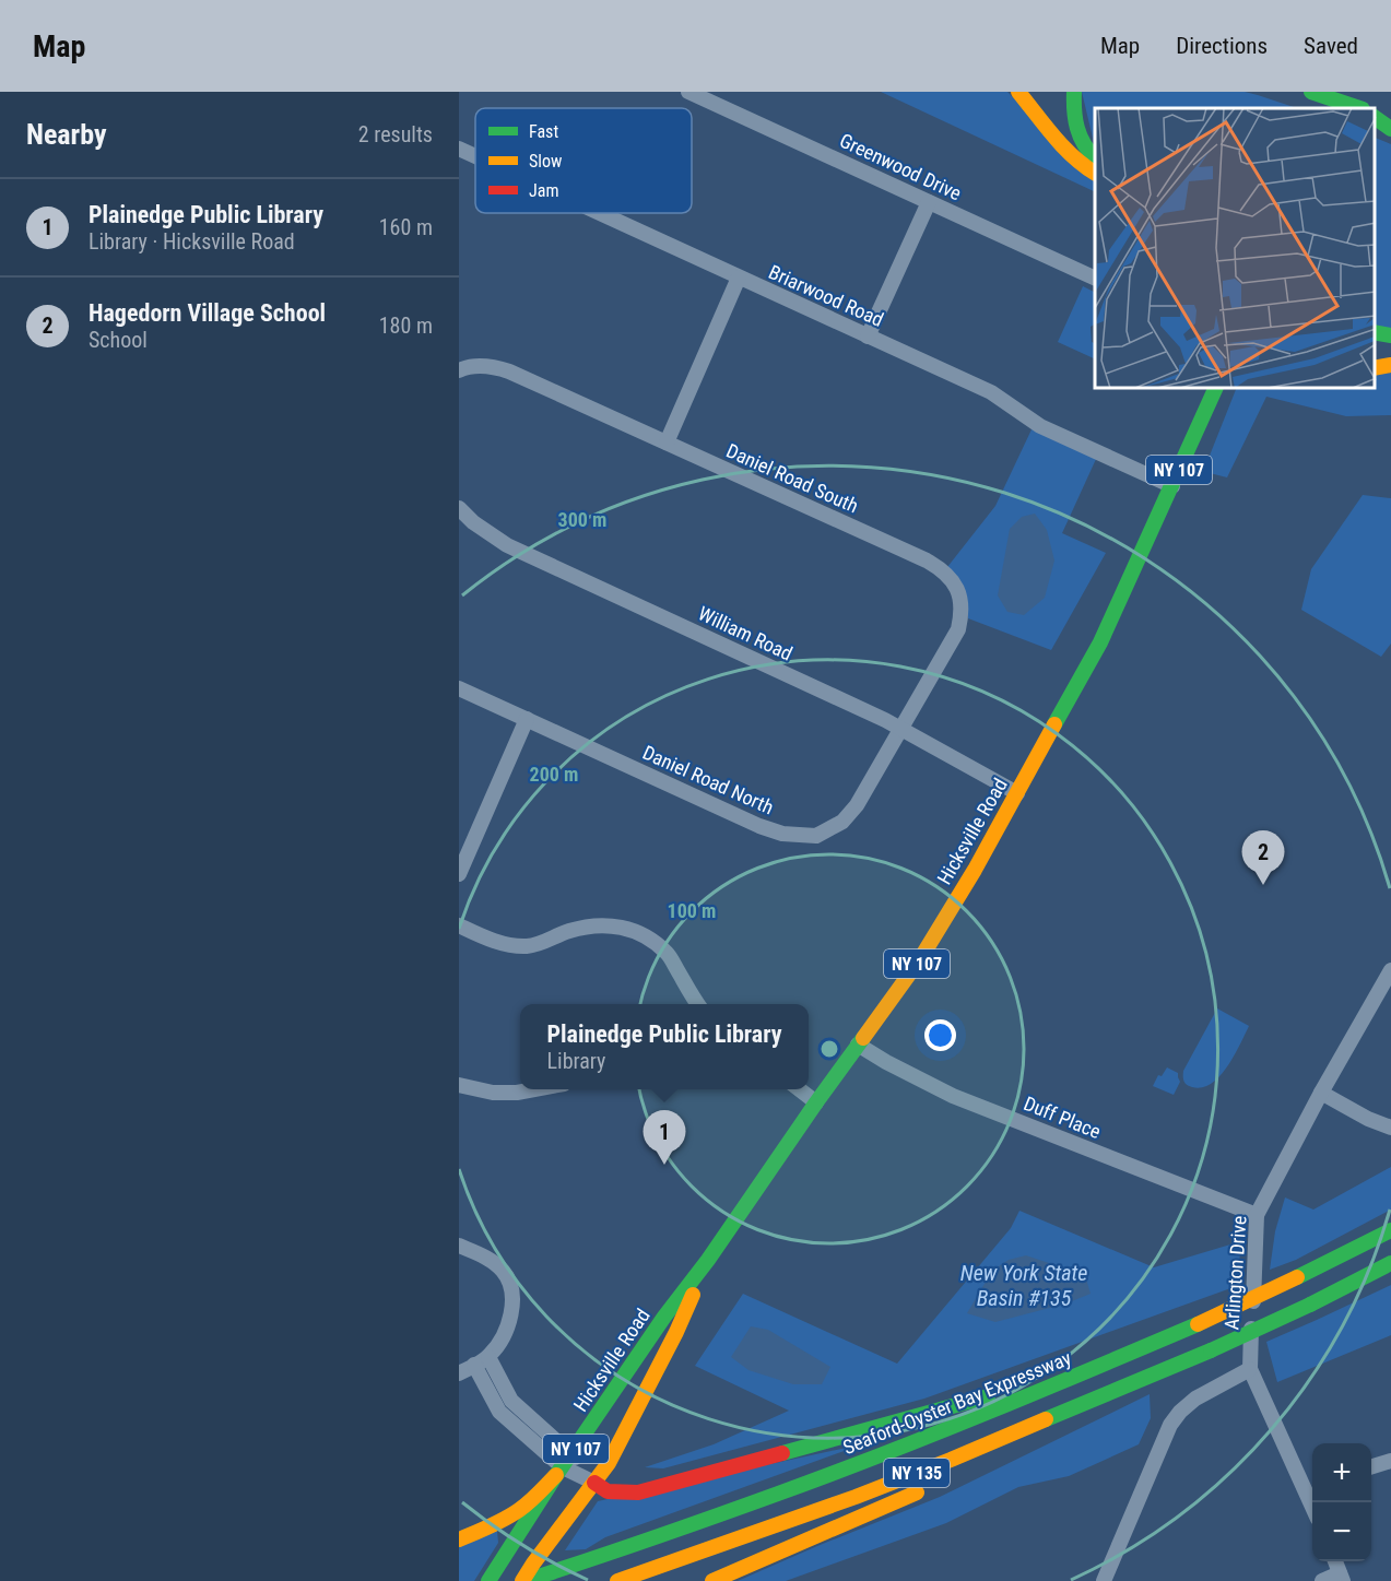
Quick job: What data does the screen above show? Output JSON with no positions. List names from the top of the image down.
{
  "streets": {
    "main road": [
      "NY 107",
      "Hicksville Road",
      "Seaford-Oyster Bay Expressway",
      "NY 135"
    ],
    "street": [
      "Greenwood Drive",
      "Briarwood Road",
      "Daniel Road South",
      "William Road",
      "Daniel Road North",
      "Duff Place",
      "Arlington Drive"
    ]
  },
  "crossings": [
    ["Briarwood Road", "Hicksville Road"],
    ["Daniel Road South", "William Road"],
    ["Daniel Road South", "Daniel Road North"],
    ["William Road", "Daniel Road North"],
    ["William Road", "Hicksville Road"],
    ["Hicksville Road", "Duff Place"],
    ["Hicksville Road", "Seaford-Oyster Bay Expressway"],
    ["Duff Place", "Arlington Drive"]
  ],
  "water": ["New York State Basin #135"],
  "legend": ["Fast", "Slow", "Jam"],
  "page": {
    "header": "Map",
    "nav": ["Map", "Directions", "Saved"],
    "heading": ["Nearby", "2 results"],
    "list": [
      {
        "mark": "1",
        "name": "Plainedge Public Library",
        "note": "Library · Hicksville Road",
        "value": "160 m"
      },
      {
        "mark": "2",
        "name": "Hagedorn Village School",
        "note": "School",
        "value": "180 m"
      }
    ],
    "pins": ["2", "1"],
    "popup": ["Plainedge Public Library", "Library"],
    "map_buttons": ["+", "−"]
  },
  "rings": ["300 m", "200 m", "100 m"]
}
